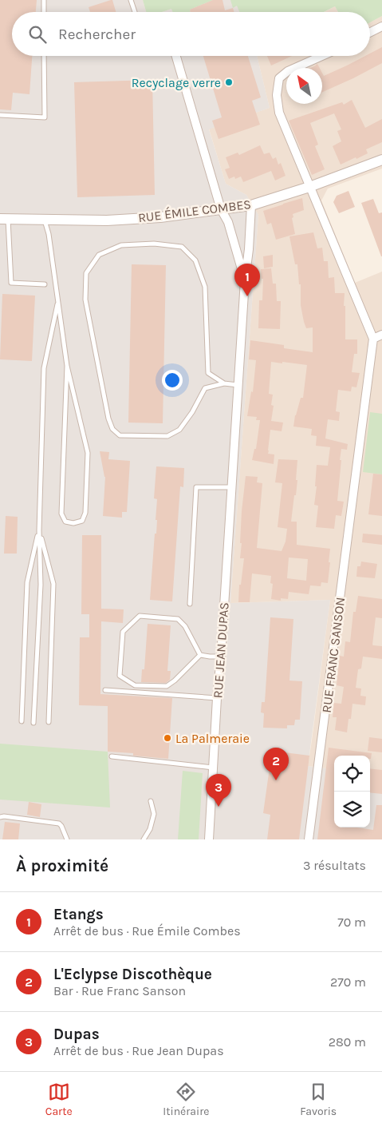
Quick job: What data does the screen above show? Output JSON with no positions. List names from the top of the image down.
{
  "streets": {
    "street": ["RUE ÉMILE COMBES", "RUE JEAN DUPAS", "RUE FRANC SANSON"]
  },
  "crossings": [
    ["RUE ÉMILE COMBES", "RUE JEAN DUPAS"]
  ],
  "places": ["Recyclage verre", "La Palmeraie"],
  "north": "top left",
  "page": {
    "search": "Rechercher",
    "pins": ["1", "2", "3"],
    "heading": ["À proximité", "3 résultats"],
    "list": [
      {
        "mark": "1",
        "name": "Etangs",
        "note": "Arrêt de bus · Rue Émile Combes",
        "value": "70 m"
      },
      {
        "mark": "2",
        "name": "L'Eclypse Discothèque",
        "note": "Bar · Rue Franc Sanson",
        "value": "270 m"
      },
      {
        "mark": "3",
        "name": "Dupas",
        "note": "Arrêt de bus · Rue Jean Dupas",
        "value": "280 m"
      }
    ],
    "nav": ["Carte", "Itinéraire", "Favoris"]
  }
}
